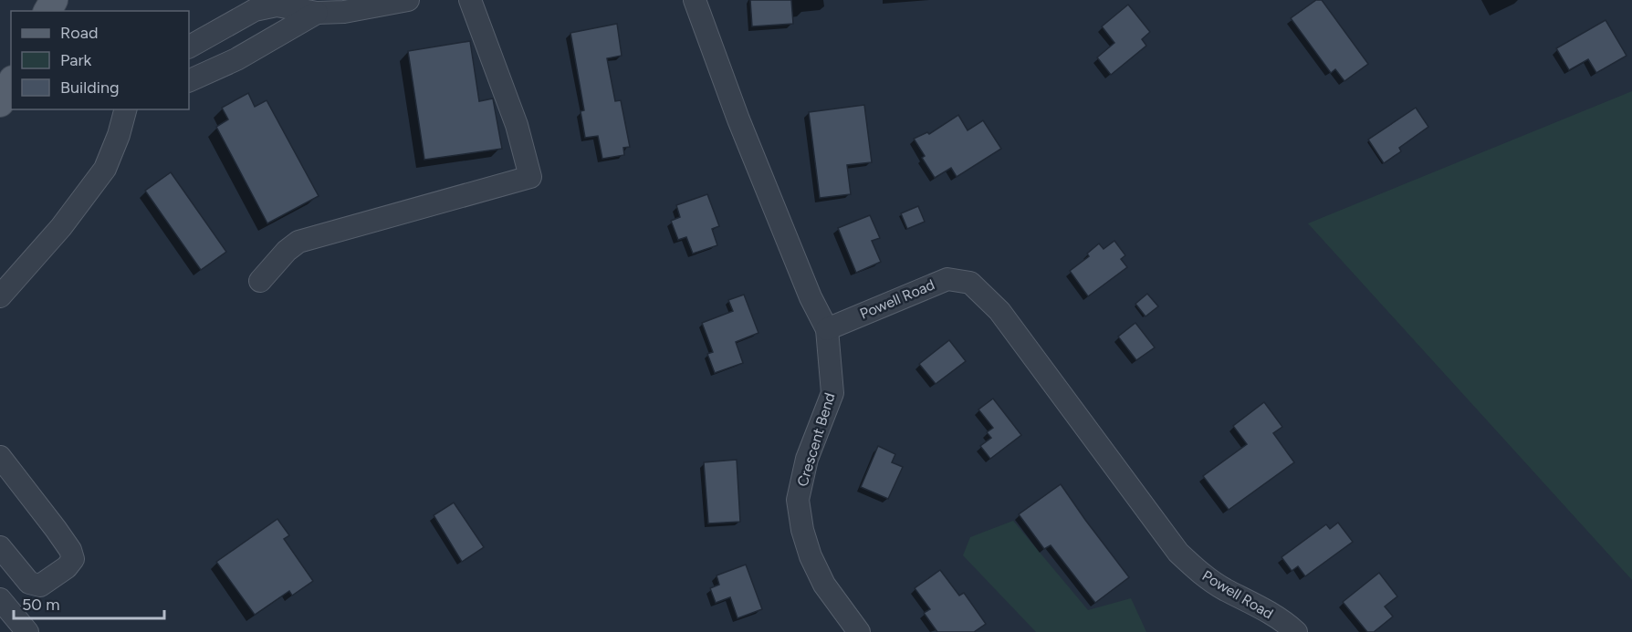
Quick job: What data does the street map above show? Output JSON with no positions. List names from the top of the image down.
{
  "streets": {
    "street": ["Powell Road", "Crescent Bend"]
  },
  "crossings": [
    ["Powell Road", "Crescent Bend"]
  ],
  "legend": ["Road", "Park", "Building"],
  "scale_bar": "50 m"
}
